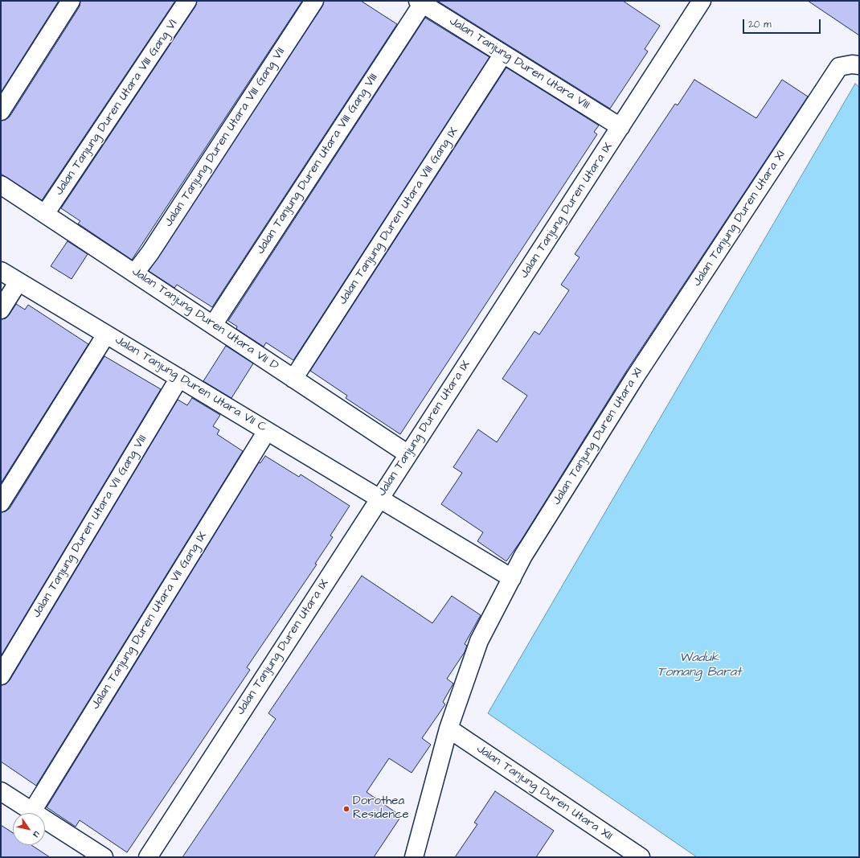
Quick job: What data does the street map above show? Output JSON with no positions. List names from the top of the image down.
{
  "streets": {
    "street": [
      "Jalan Tanjung Duren Utara VIII",
      "Jalan Tanjung Duren Utara VIII Gang VI",
      "Jalan Tanjung Duren Utara VIII Gang VII",
      "Jalan Tanjung Duren Utara VIII Gang VIII",
      "Jalan Tanjung Duren Utara IX",
      "Jalan Tanjung Duren Utara VIII Gang IX",
      "Jalan Tanjung Duren Utara XI",
      "Jalan Tanjung Duren Utara VII D",
      "Jalan Tanjung Duren Utara VII C",
      "Jalan Tanjung Duren Utara VII Gang VIII",
      "Jalan Tanjung Duren Utara VII Gang IX",
      "Jalan Tanjung Duren Utara XII"
    ]
  },
  "crossings": [
    ["Jalan Tanjung Duren Utara VIII", "Jalan Tanjung Duren Utara VIII Gang VIII"],
    ["Jalan Tanjung Duren Utara VIII", "Jalan Tanjung Duren Utara IX"],
    ["Jalan Tanjung Duren Utara VIII", "Jalan Tanjung Duren Utara VIII Gang IX"],
    ["Jalan Tanjung Duren Utara VIII Gang VI", "Jalan Tanjung Duren Utara VII D"],
    ["Jalan Tanjung Duren Utara VIII Gang VII", "Jalan Tanjung Duren Utara VII D"],
    ["Jalan Tanjung Duren Utara VIII Gang VIII", "Jalan Tanjung Duren Utara VII D"],
    ["Jalan Tanjung Duren Utara IX", "Jalan Tanjung Duren Utara VII D"],
    ["Jalan Tanjung Duren Utara IX", "Jalan Tanjung Duren Utara VII C"],
    ["Jalan Tanjung Duren Utara VIII Gang IX", "Jalan Tanjung Duren Utara VII D"],
    ["Jalan Tanjung Duren Utara XI", "Jalan Tanjung Duren Utara VII C"],
    ["Jalan Tanjung Duren Utara XI", "Jalan Tanjung Duren Utara XII"],
    ["Jalan Tanjung Duren Utara VII C", "Jalan Tanjung Duren Utara VII Gang VIII"],
    ["Jalan Tanjung Duren Utara VII C", "Jalan Tanjung Duren Utara VII Gang IX"]
  ],
  "water": ["Waduk Tomang Barat"],
  "places": ["Dorothea Residence"],
  "scale_bar": "20 m",
  "north": "bottom right"
}
